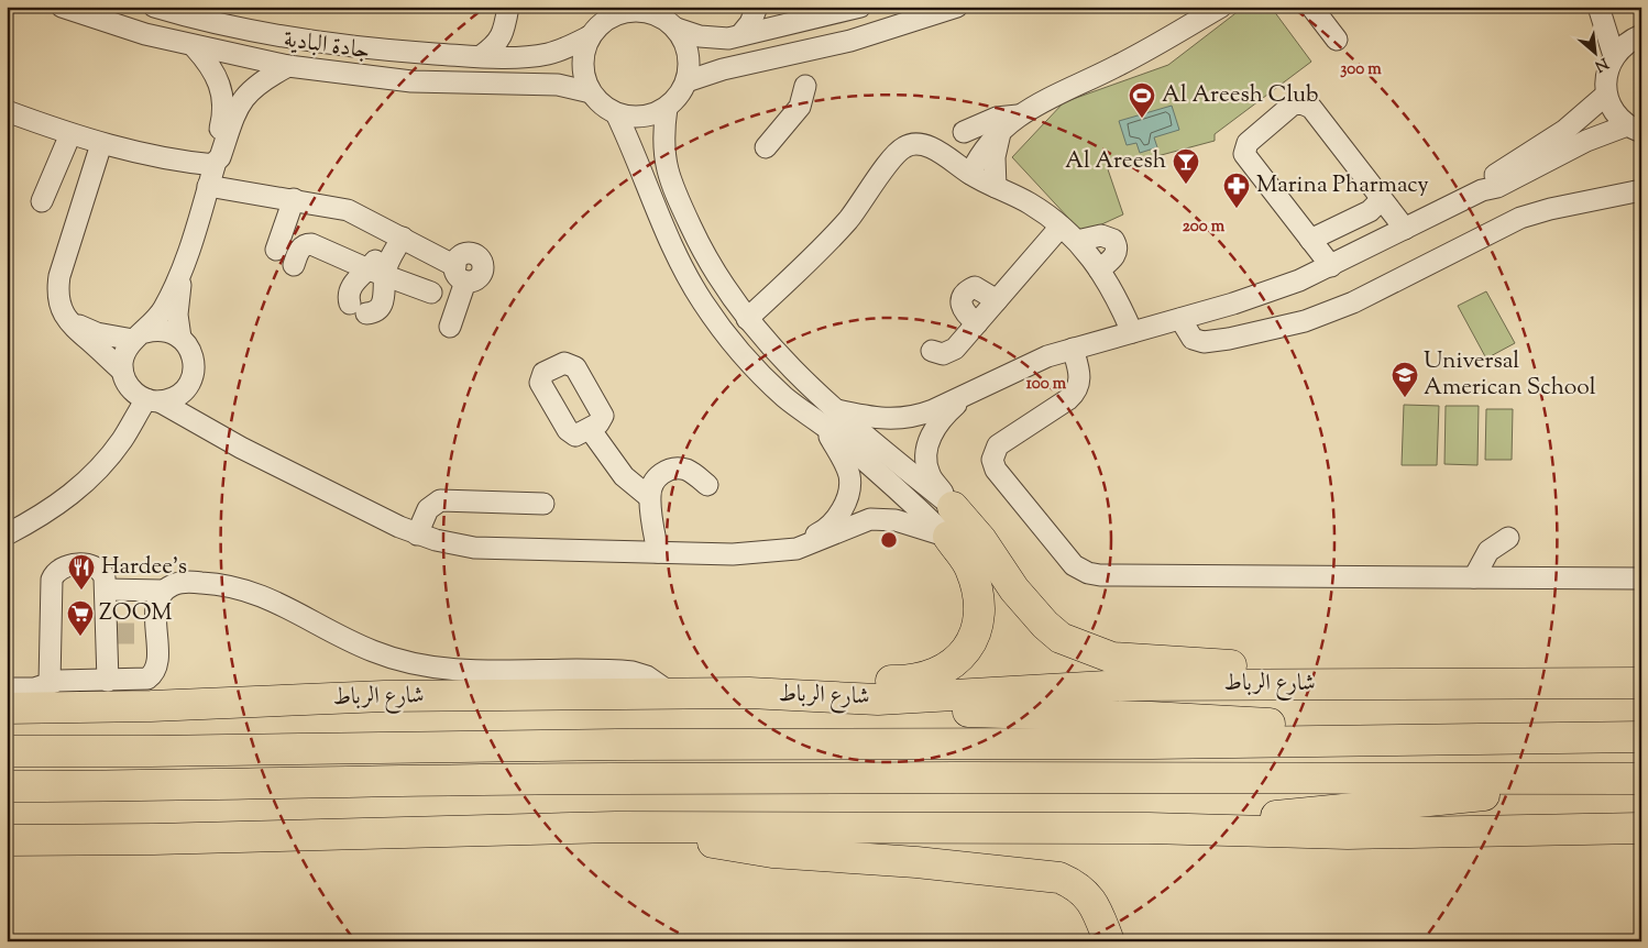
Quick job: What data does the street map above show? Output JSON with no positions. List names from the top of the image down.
{
  "streets": {
    "highway": ["شارع الرباط"],
    "street": ["جادة البادية"]
  },
  "places": {
    "sports": ["Al Areesh Club"],
    "bar": ["Al Areesh"],
    "pharmacy": ["Marina Pharmacy"],
    "school or university": ["Universal American School"],
    "restaurant": ["Hardee's"],
    "supermarket": ["ZOOM"]
  },
  "north": "bottom right",
  "rings": ["300 m", "200 m", "100 m"]
}
